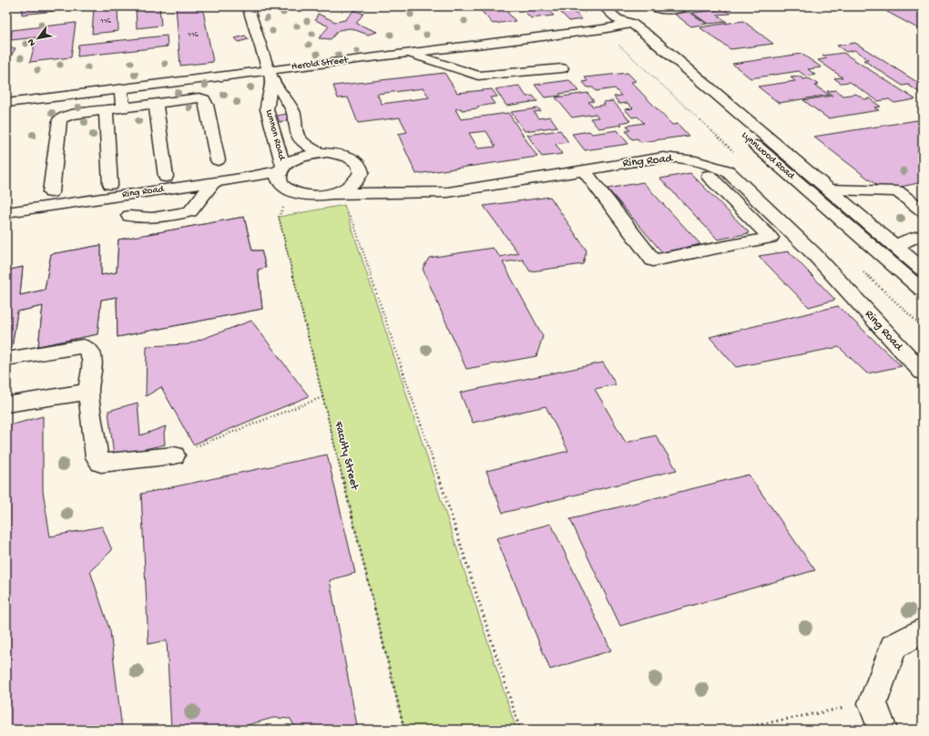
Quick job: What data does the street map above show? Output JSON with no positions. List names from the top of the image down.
{
  "streets": {
    "street": [
      "Herold Street",
      "Lunnon Road",
      "Lynnwood Road",
      "Ring Road"
    ],
    "path": ["Faculty Street"]
  },
  "crossings": [
    ["Herold Street", "Lunnon Road"],
    ["Herold Street", "Lynnwood Road"],
    ["Lunnon Road", "Ring Road"],
    ["Lunnon Road", "Faculty Street"],
    ["Ring Road", "Faculty Street"]
  ],
  "house_numbers": ["116", "116"],
  "north": "bottom left"
}
